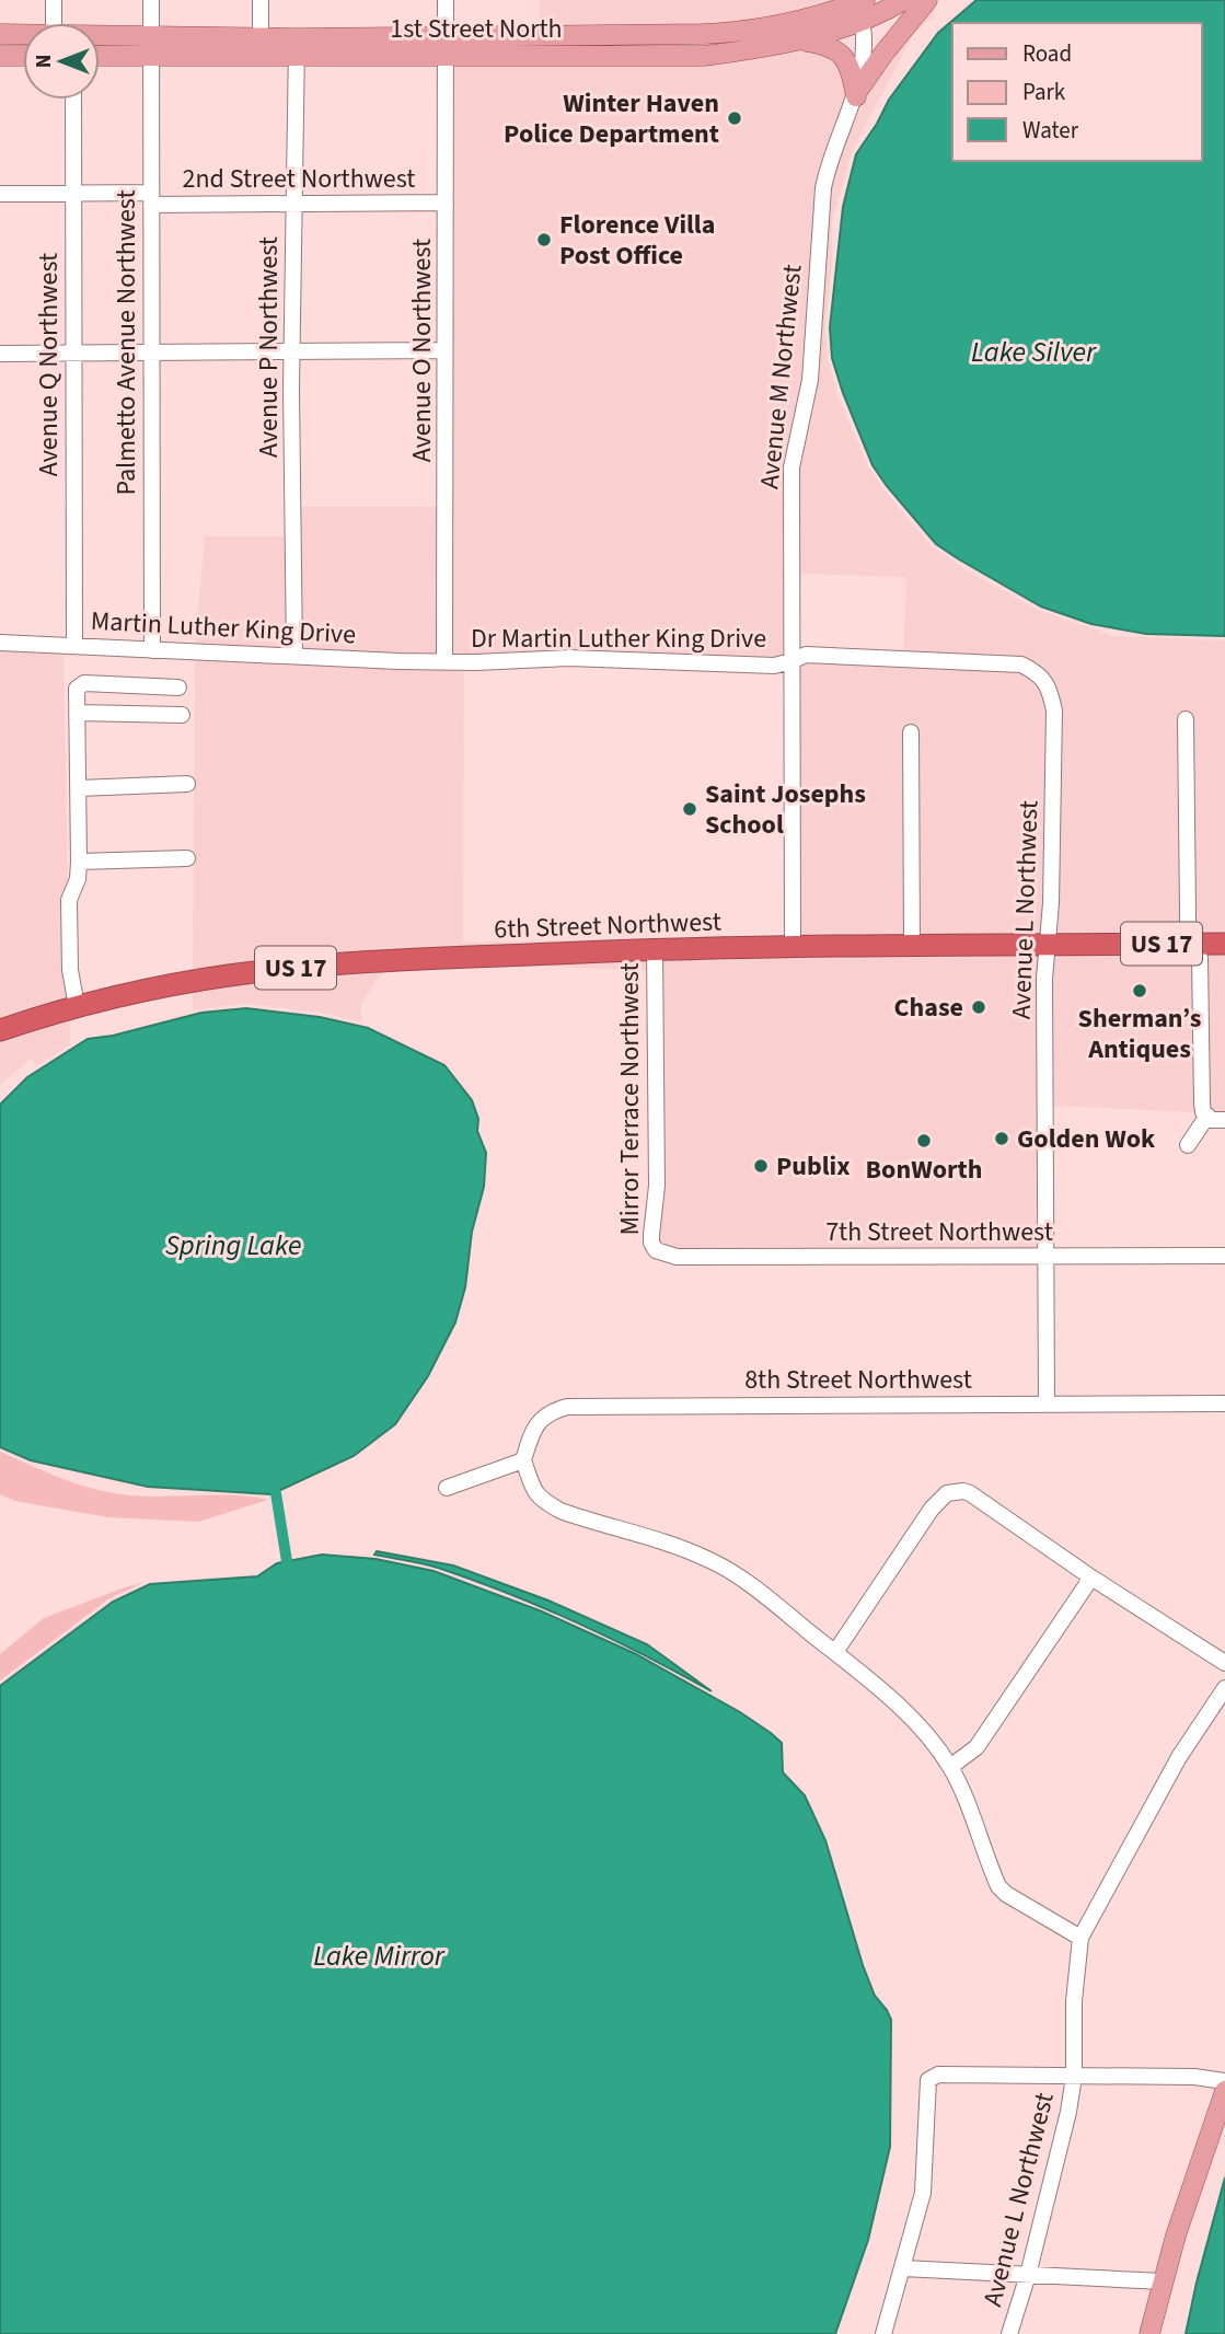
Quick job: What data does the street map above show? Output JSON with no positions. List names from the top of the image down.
{
  "streets": {
    "highway": ["6th Street Northwest", "US 17"],
    "main road": ["1st Street North"],
    "street": [
      "2nd Street Northwest",
      "Palmetto Avenue Northwest",
      "Avenue P Northwest",
      "Avenue O Northwest",
      "Avenue Q Northwest",
      "Avenue M Northwest",
      "Martin Luther King Drive",
      "Dr Martin Luther King Drive",
      "Avenue L Northwest",
      "Mirror Terrace Northwest",
      "7th Street Northwest",
      "8th Street Northwest"
    ]
  },
  "crossings": [
    ["1st Street North", "Palmetto Avenue Northwest"],
    ["1st Street North", "Avenue P Northwest"],
    ["1st Street North", "Avenue O Northwest"],
    ["1st Street North", "Avenue M Northwest"],
    ["2nd Street Northwest", "Palmetto Avenue Northwest"],
    ["2nd Street Northwest", "Avenue P Northwest"],
    ["2nd Street Northwest", "Avenue O Northwest"],
    ["2nd Street Northwest", "Avenue Q Northwest"],
    ["Palmetto Avenue Northwest", "Martin Luther King Drive"],
    ["Avenue P Northwest", "Martin Luther King Drive"],
    ["Avenue O Northwest", "Martin Luther King Drive"],
    ["Avenue O Northwest", "Dr Martin Luther King Drive"],
    ["Avenue Q Northwest", "Martin Luther King Drive"],
    ["Avenue M Northwest", "Dr Martin Luther King Drive"],
    ["Avenue M Northwest", "Avenue L Northwest"],
    ["Avenue M Northwest", "6th Street Northwest"],
    ["Martin Luther King Drive", "Dr Martin Luther King Drive"],
    ["Dr Martin Luther King Drive", "Avenue L Northwest"],
    ["Avenue L Northwest", "6th Street Northwest"],
    ["Avenue L Northwest", "7th Street Northwest"],
    ["Avenue L Northwest", "8th Street Northwest"],
    ["6th Street Northwest", "Mirror Terrace Northwest"],
    ["Mirror Terrace Northwest", "7th Street Northwest"]
  ],
  "water": ["Lake Silver", "Spring Lake", "Lake Mirror"],
  "places": [
    "Winter Haven Police Department",
    "Florence Villa Post Office",
    "Saint Josephs School",
    "Sherman’s Antiques",
    "Chase",
    "Golden Wok",
    "BonWorth",
    "Publix"
  ],
  "legend": ["Road", "Park", "Water"],
  "north": "left"
}
